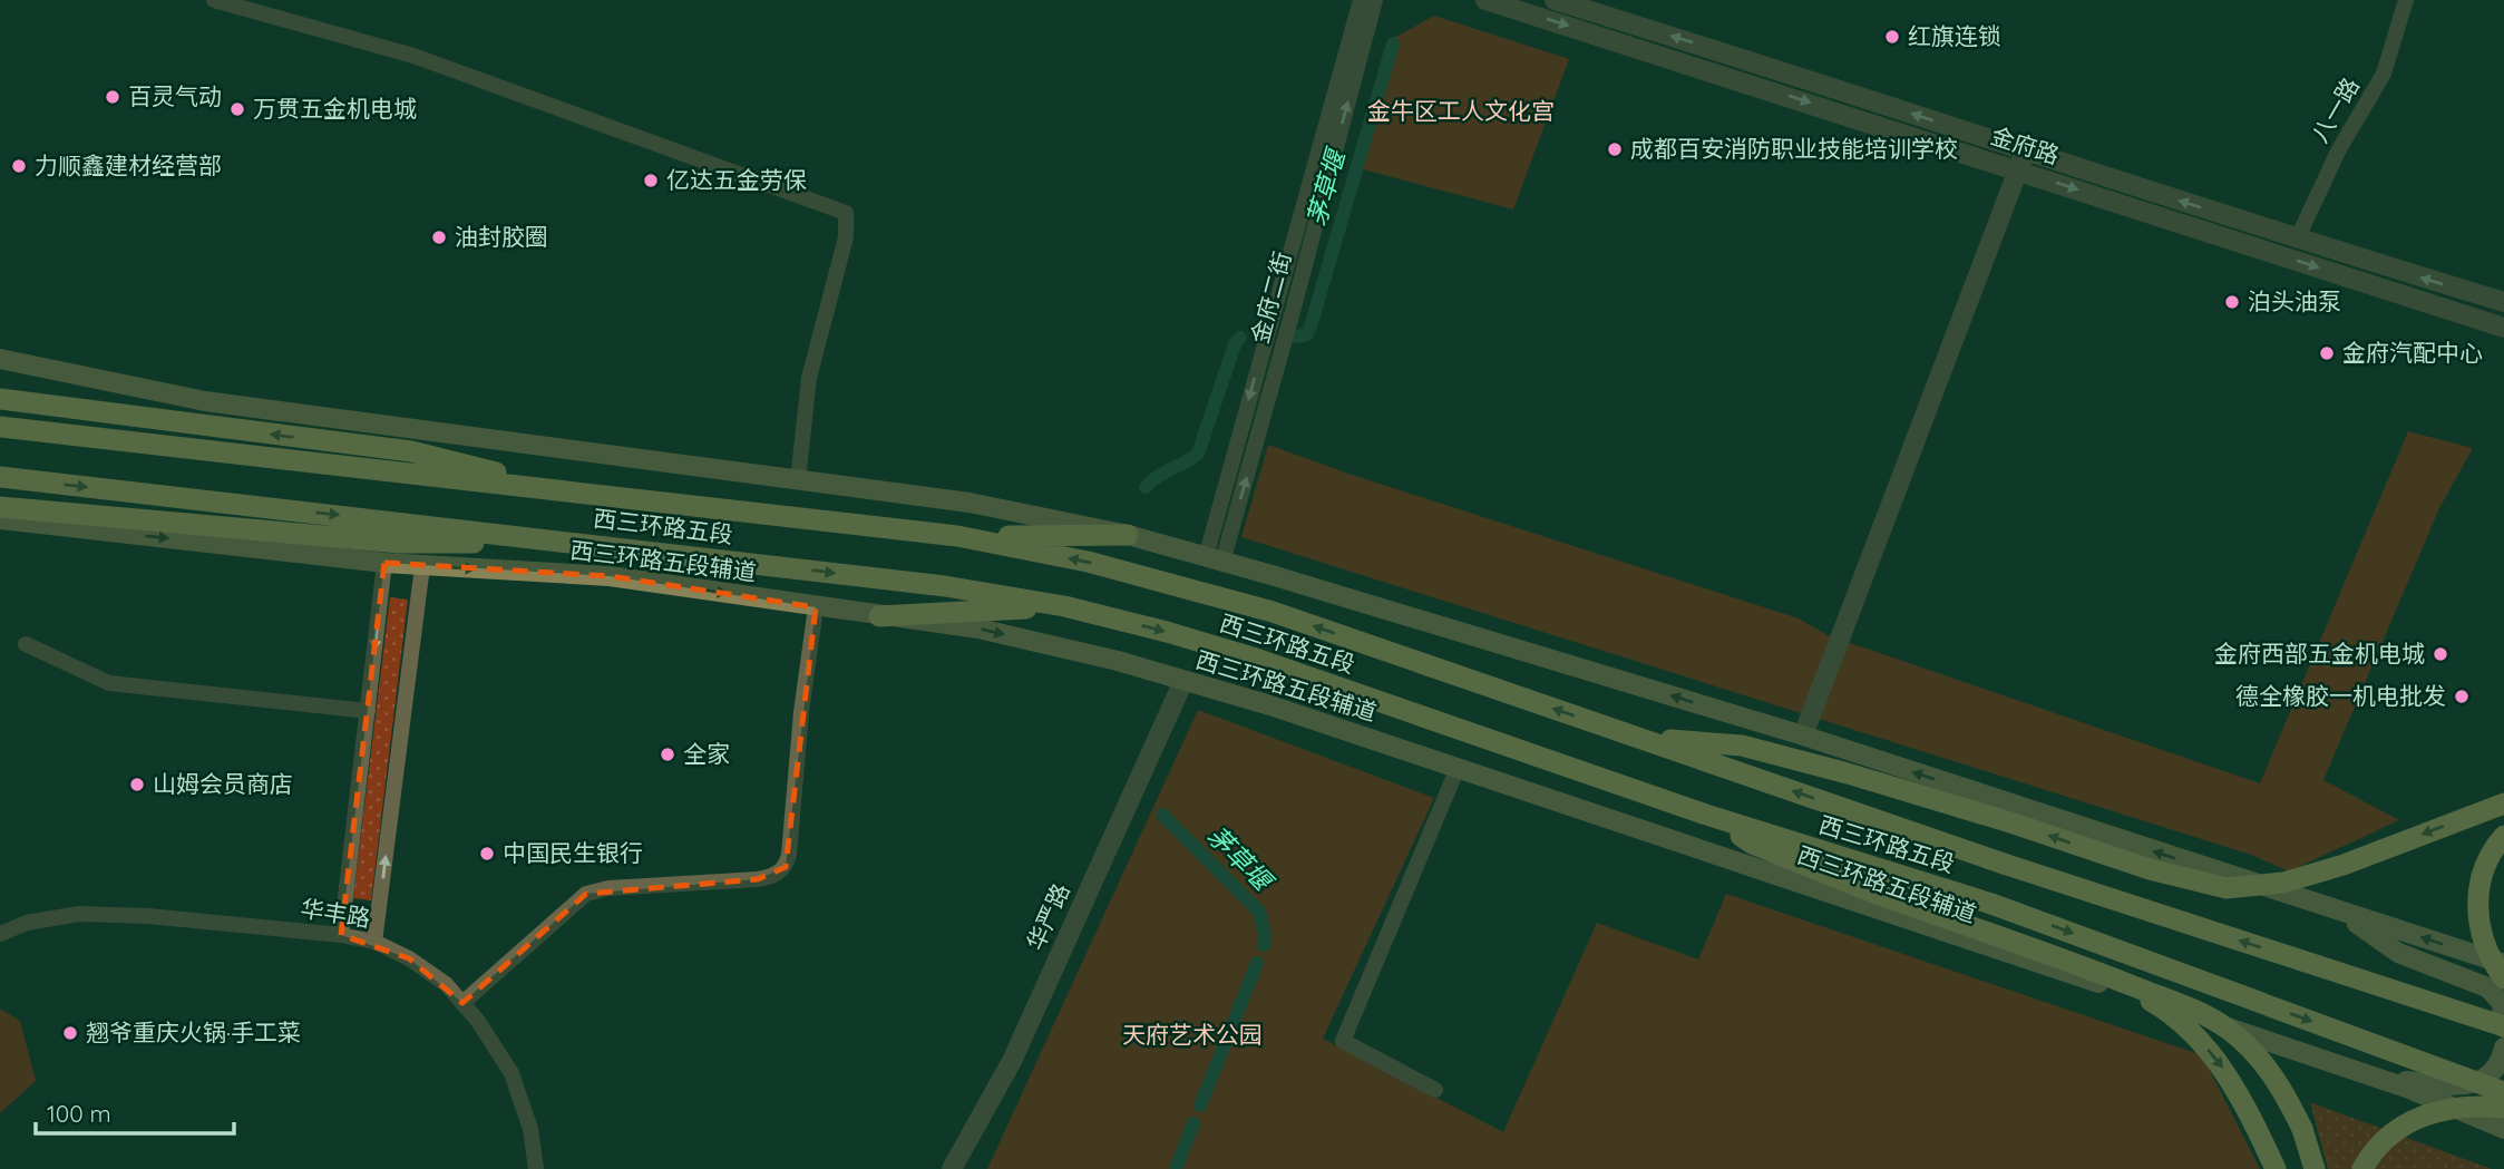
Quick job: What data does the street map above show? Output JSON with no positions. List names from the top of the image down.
{
  "streets": {
    "highway": ["西三环路五段"],
    "main road": ["西三环路五段辅道"],
    "street": [
      "八一路",
      "金府路",
      "金府二街",
      "华丰路",
      "华严路"
    ]
  },
  "crossings": [
    ["八一路", "金府路"],
    ["西三环路五段辅道", "华严路"]
  ],
  "water": ["茅草堰"],
  "parks": ["金牛区工人文化宫", "天府艺术公园"],
  "places": [
    "红旗连锁",
    "百灵气动",
    "万贯五金机电城",
    "成都百安消防职业技能培训学校",
    "力顺鑫建材经营部",
    "亿达五金劳保",
    "油封胶圈",
    "泊头油泵",
    "金府汽配中心",
    "金府西部五金机电城",
    "德全橡胶一机电批发",
    "全家",
    "山姆会员商店",
    "中国民生银行",
    "翘爷重庆火锅·手工菜"
  ],
  "scale_bar": "100 m"
}
